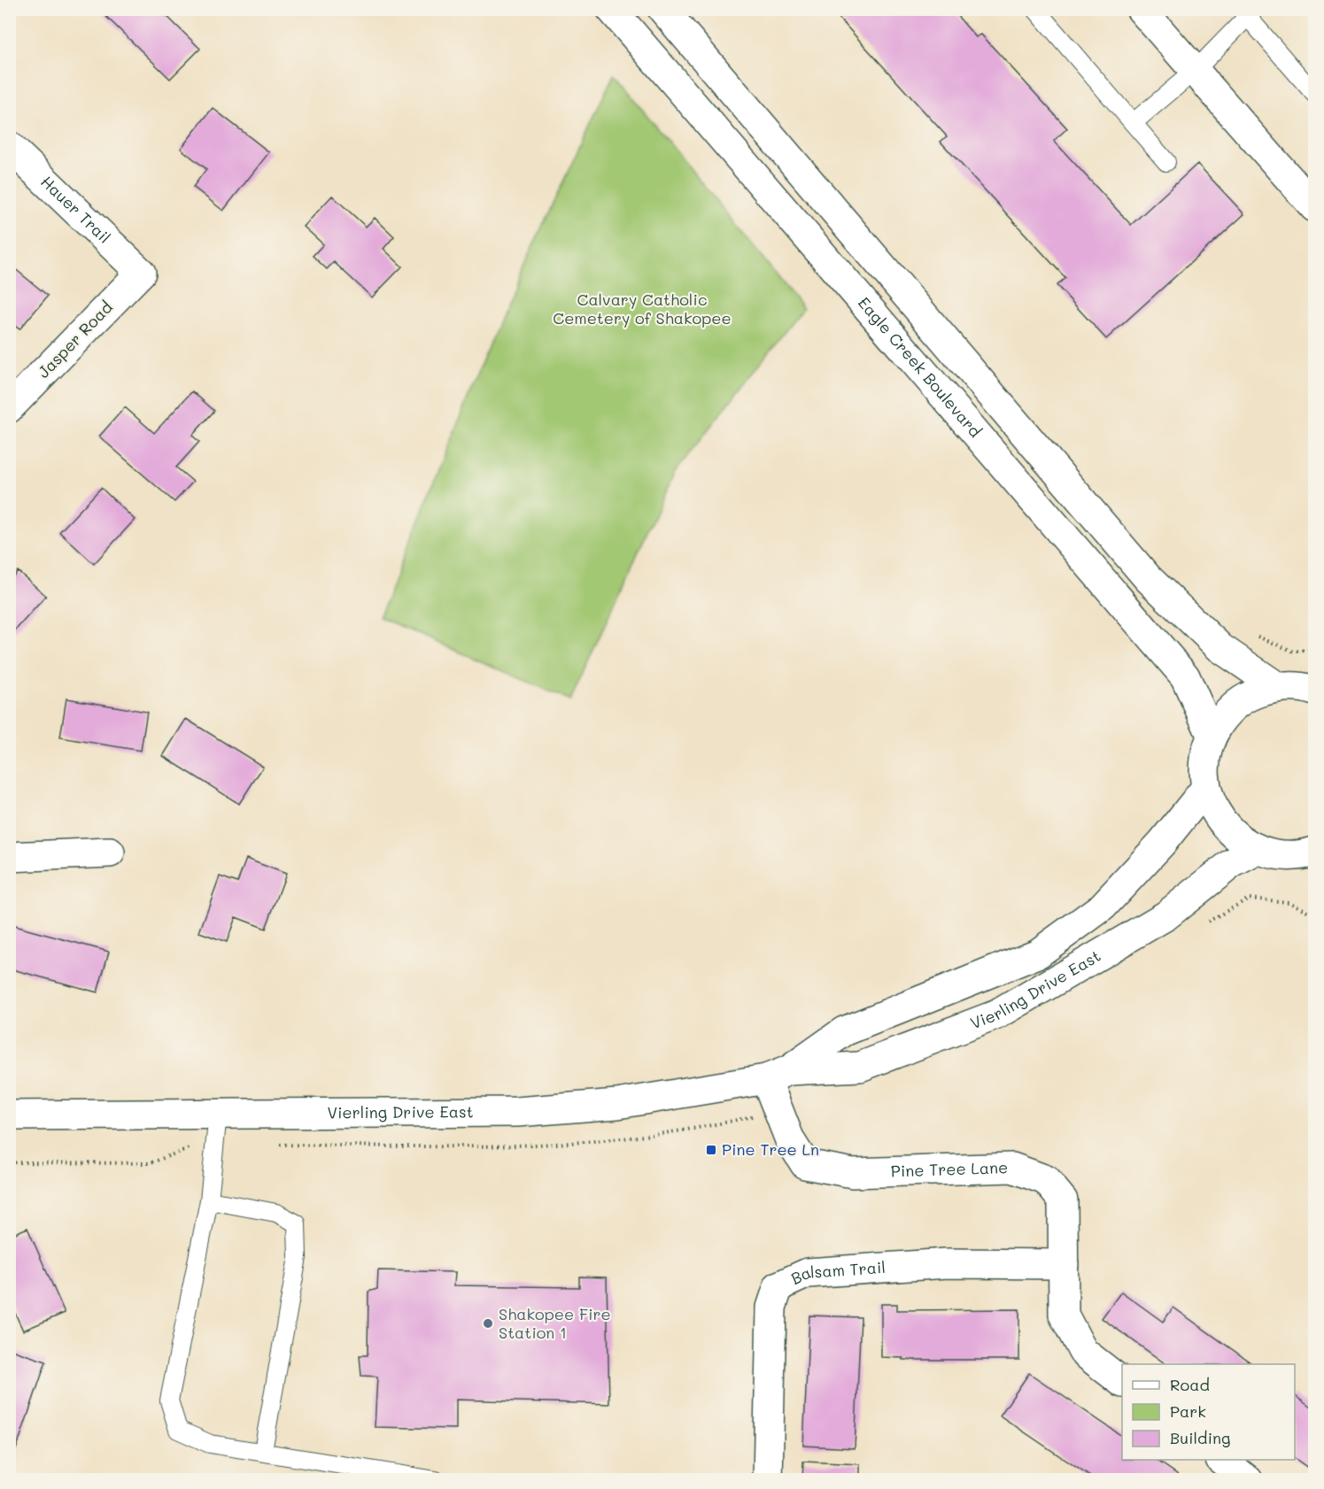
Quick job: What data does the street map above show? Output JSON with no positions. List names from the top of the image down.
{
  "streets": {
    "street": [
      "Hauer Trail",
      "Jasper Road",
      "Eagle Creek Boulevard",
      "Vierling Drive East",
      "Pine Tree Lane",
      "Balsam Trail"
    ]
  },
  "crossings": [
    ["Hauer Trail", "Jasper Road"],
    ["Vierling Drive East", "Pine Tree Lane"],
    ["Pine Tree Lane", "Balsam Trail"]
  ],
  "parks": ["Calvary Catholic Cemetery of Shakopee"],
  "places": {
    "transit": ["Pine Tree Ln"],
    "other": ["Shakopee Fire Station 1"]
  },
  "legend": ["Road", "Park", "Building"]
}
